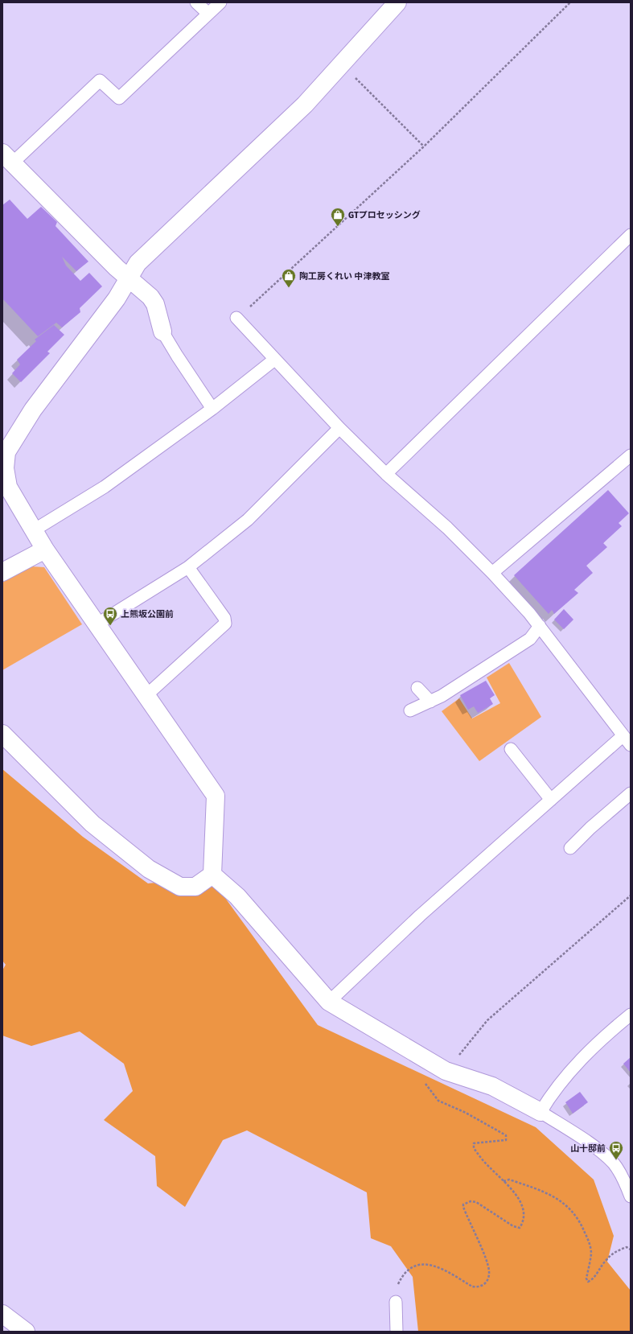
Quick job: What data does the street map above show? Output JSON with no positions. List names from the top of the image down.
{
  "places": {
    "shop": ["GTプロセッシング", "陶工房くれい 中津教室"],
    "bus stop": ["上熊坂公園前", "山十邸前"]
  }
}
